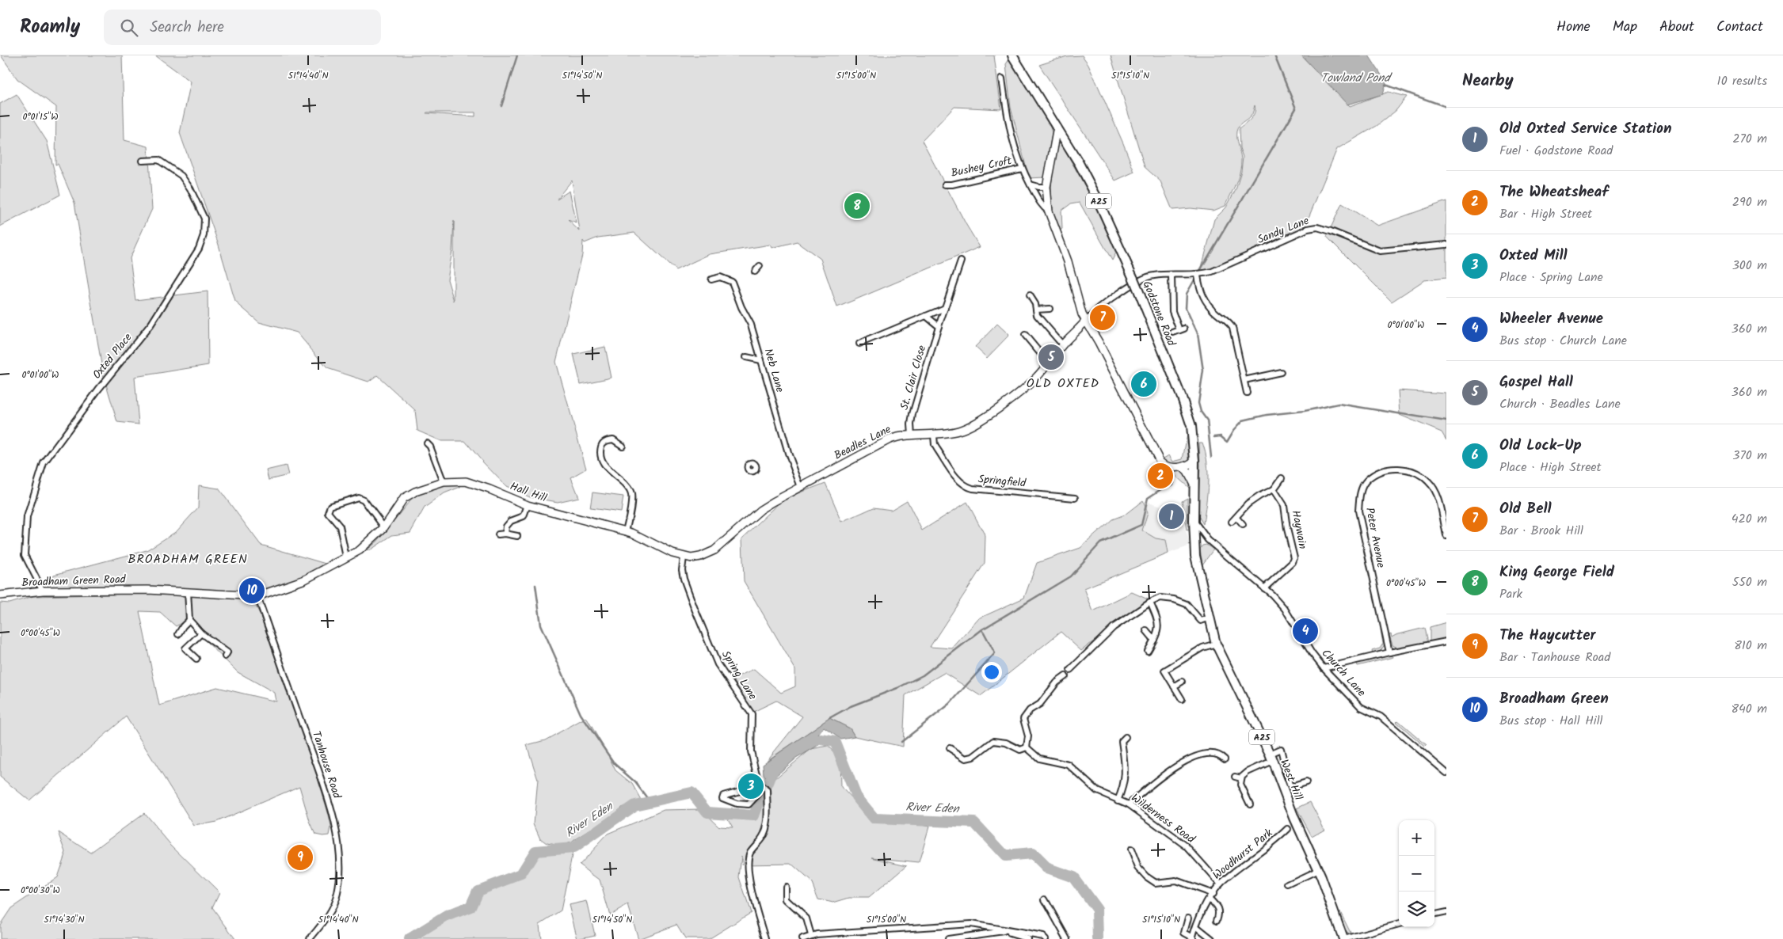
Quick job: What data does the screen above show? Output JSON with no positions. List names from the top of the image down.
{
  "streets": {
    "main road": ["A25", "Godstone Road", "West Hill"],
    "street": [
      "Bushey Croft",
      "Sandy Lane",
      "Oxted Place",
      "Neb Lane",
      "St. Clair Close",
      "Beadles Lane",
      "Springfield",
      "Hall Hill",
      "Haywain",
      "Peter Avenue",
      "Broadham Green Road",
      "Church Lane",
      "Spring Lane",
      "Tanhouse Road",
      "Wilderness Road",
      "Woodhurst Park"
    ]
  },
  "crossings": [
    ["A25", "Godstone Road"],
    ["A25", "Church Lane"],
    ["A25", "West Hill"],
    ["Sandy Lane", "Beadles Lane"],
    ["Godstone Road", "Church Lane"],
    ["Oxted Place", "Broadham Green Road"],
    ["Neb Lane", "Beadles Lane"],
    ["Neb Lane", "Hall Hill"],
    ["St. Clair Close", "Beadles Lane"],
    ["Beadles Lane", "Springfield"],
    ["Beadles Lane", "Hall Hill"],
    ["Hall Hill", "Broadham Green Road"],
    ["Hall Hill", "Spring Lane"],
    ["Hall Hill", "Tanhouse Road"],
    ["Haywain", "Church Lane"],
    ["Broadham Green Road", "Tanhouse Road"],
    ["Wilderness Road", "Woodhurst Park"]
  ],
  "districts": ["OLD OXTED", "BROADHAM GREEN"],
  "water": ["Towland Pond", "River Eden"],
  "page": {
    "header": "Roamly",
    "search": "Search here",
    "nav": [
      "Home",
      "Map",
      "About",
      "Contact"
    ],
    "heading": ["Nearby", "10 results"],
    "list": [
      {
        "mark": "1",
        "name": "Old Oxted Service Station",
        "note": "Fuel · Godstone Road",
        "value": "270 m"
      },
      {
        "mark": "2",
        "name": "The Wheatsheaf",
        "note": "Bar · High Street",
        "value": "290 m"
      },
      {
        "mark": "3",
        "name": "Oxted Mill",
        "note": "Place · Spring Lane",
        "value": "300 m"
      },
      {
        "mark": "4",
        "name": "Wheeler Avenue",
        "note": "Bus stop · Church Lane",
        "value": "360 m"
      },
      {
        "mark": "5",
        "name": "Gospel Hall",
        "note": "Church · Beadles Lane",
        "value": "360 m"
      },
      {
        "mark": "6",
        "name": "Old Lock-Up",
        "note": "Place · High Street",
        "value": "370 m"
      },
      {
        "mark": "7",
        "name": "Old Bell",
        "note": "Bar · Brook Hill",
        "value": "420 m"
      },
      {
        "mark": "8",
        "name": "King George Field",
        "note": "Park",
        "value": "550 m"
      },
      {
        "mark": "9",
        "name": "The Haycutter",
        "note": "Bar · Tanhouse Road",
        "value": "810 m"
      },
      {
        "mark": "10",
        "name": "Broadham Green",
        "note": "Bus stop · Hall Hill",
        "value": "840 m"
      }
    ],
    "pins": [
      "8",
      "7",
      "5",
      "6",
      "2",
      "1",
      "10",
      "4",
      "3",
      "9"
    ],
    "map_buttons": ["+", "−"]
  },
  "coordinates": [
    "51°14'40\"N",
    "51°14'50\"N",
    "51°15'00\"N",
    "51°15'10\"N",
    "0°01'15\"W",
    "0°01'00\"W",
    "0°00'45\"W",
    "0°00'30\"W",
    "51°14'30\"N"
  ]
}
